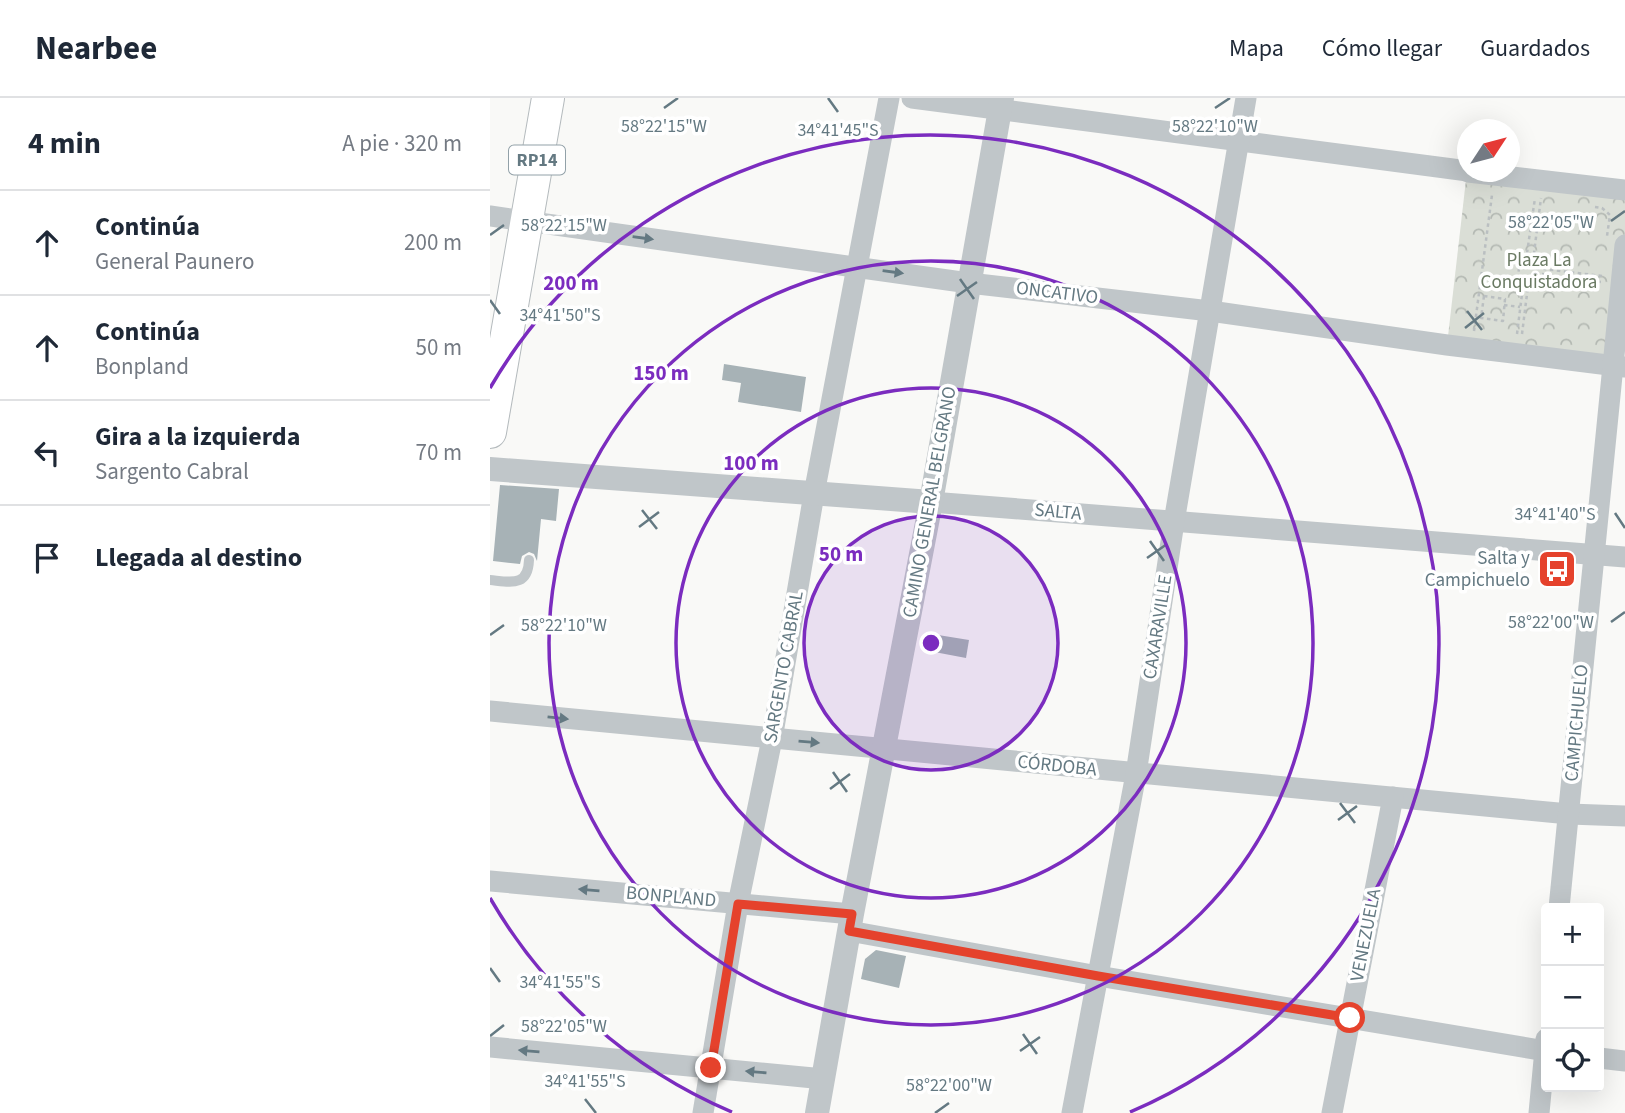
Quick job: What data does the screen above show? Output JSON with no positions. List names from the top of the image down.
{
  "streets": {
    "main road": ["RP14"],
    "street": [
      "ONCATIVO",
      "CAMINO GENERAL BELGRANO",
      "SALTA",
      "CAXARAVILLE",
      "SARGENTO CABRAL",
      "CAMPICHUELO",
      "CÓRDOBA",
      "BONPLAND",
      "VENEZUELA"
    ]
  },
  "crossings": [
    ["RP14", "ONCATIVO"],
    ["ONCATIVO", "CAMINO GENERAL BELGRANO"],
    ["ONCATIVO", "CAXARAVILLE"],
    ["ONCATIVO", "SARGENTO CABRAL"],
    ["ONCATIVO", "CAMPICHUELO"],
    ["CAMINO GENERAL BELGRANO", "SALTA"],
    ["CAMINO GENERAL BELGRANO", "CÓRDOBA"],
    ["CAMINO GENERAL BELGRANO", "BONPLAND"],
    ["SALTA", "CAXARAVILLE"],
    ["SALTA", "SARGENTO CABRAL"],
    ["SALTA", "CAMPICHUELO"],
    ["CAXARAVILLE", "CÓRDOBA"],
    ["CAXARAVILLE", "BONPLAND"],
    ["SARGENTO CABRAL", "CÓRDOBA"],
    ["SARGENTO CABRAL", "BONPLAND"],
    ["CAMPICHUELO", "CÓRDOBA"],
    ["CÓRDOBA", "VENEZUELA"],
    ["BONPLAND", "VENEZUELA"]
  ],
  "one_way": ["ONCATIVO"],
  "parks": ["Plaza La Conquistadora"],
  "places": {
    "bus stop": ["Salta y Campichuelo"]
  },
  "north": "top right",
  "page": {
    "header": "Nearbee",
    "nav": ["Mapa", "Cómo llegar", "Guardados"],
    "heading": ["4 min", "A pie · 320 m"],
    "list": [
      ["Continúa", "General Paunero", "200 m"],
      ["Continúa", "Bonpland", "50 m"],
      ["Gira a la izquierda", "Sargento Cabral", "70 m"],
      "Llegada al destino"
    ],
    "map_buttons": ["+", "−"]
  },
  "coordinates": [
    "58°22'10\"W",
    "58°22'15\"W",
    "34°41'45\"S",
    "58°22'05\"W",
    "34°41'50\"S",
    "34°41'40\"S",
    "58°22'00\"W",
    "34°41'55\"S"
  ],
  "rings": [
    "200 m",
    "150 m",
    "100 m",
    "50 m"
  ]
}
